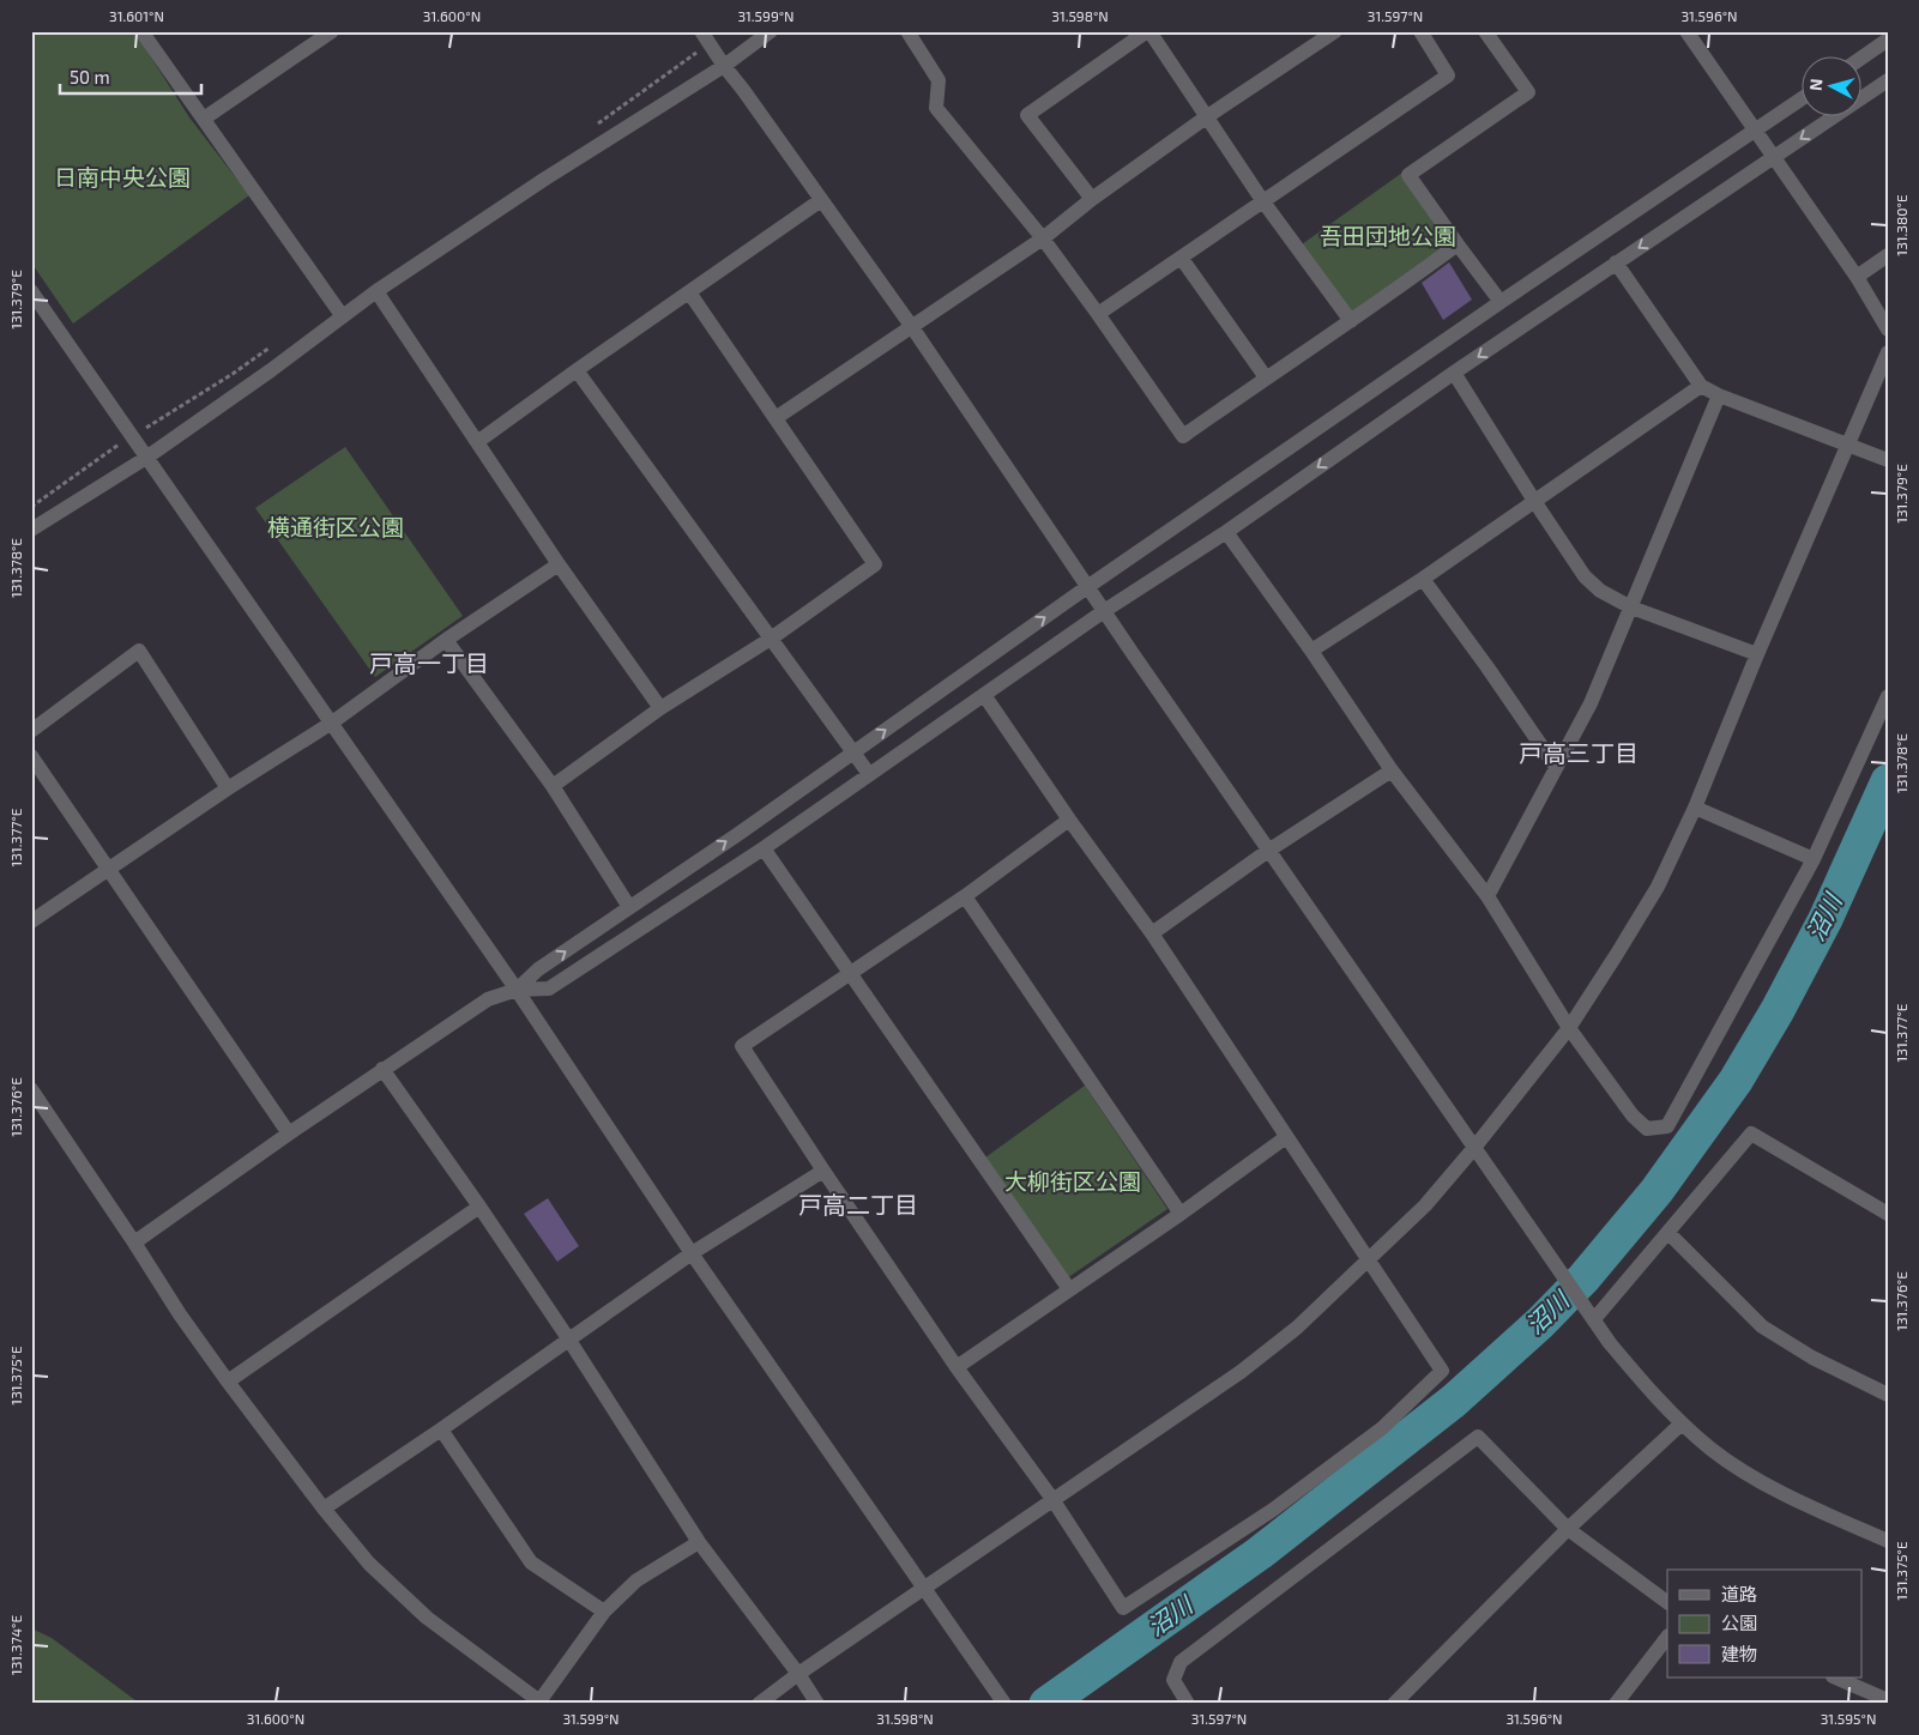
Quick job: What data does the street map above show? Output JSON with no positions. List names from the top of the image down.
{
  "districts": ["戸高一丁目", "戸高三丁目", "戸高二丁目"],
  "water": ["沼川"],
  "parks": [
    "日南中央公園",
    "吾田団地公園",
    "横通街区公園",
    "大柳街区公園"
  ],
  "legend": ["道路", "公園", "建物"],
  "scale_bar": "50 m",
  "north": "left",
  "coordinates": [
    "31.601°N",
    "31.600°N",
    "31.599°N",
    "31.598°N",
    "31.597°N",
    "31.596°N",
    "131.380°E",
    "131.379°E",
    "131.378°E",
    "131.377°E",
    "131.376°E",
    "131.375°E",
    "131.374°E",
    "31.595°N"
  ]
}
